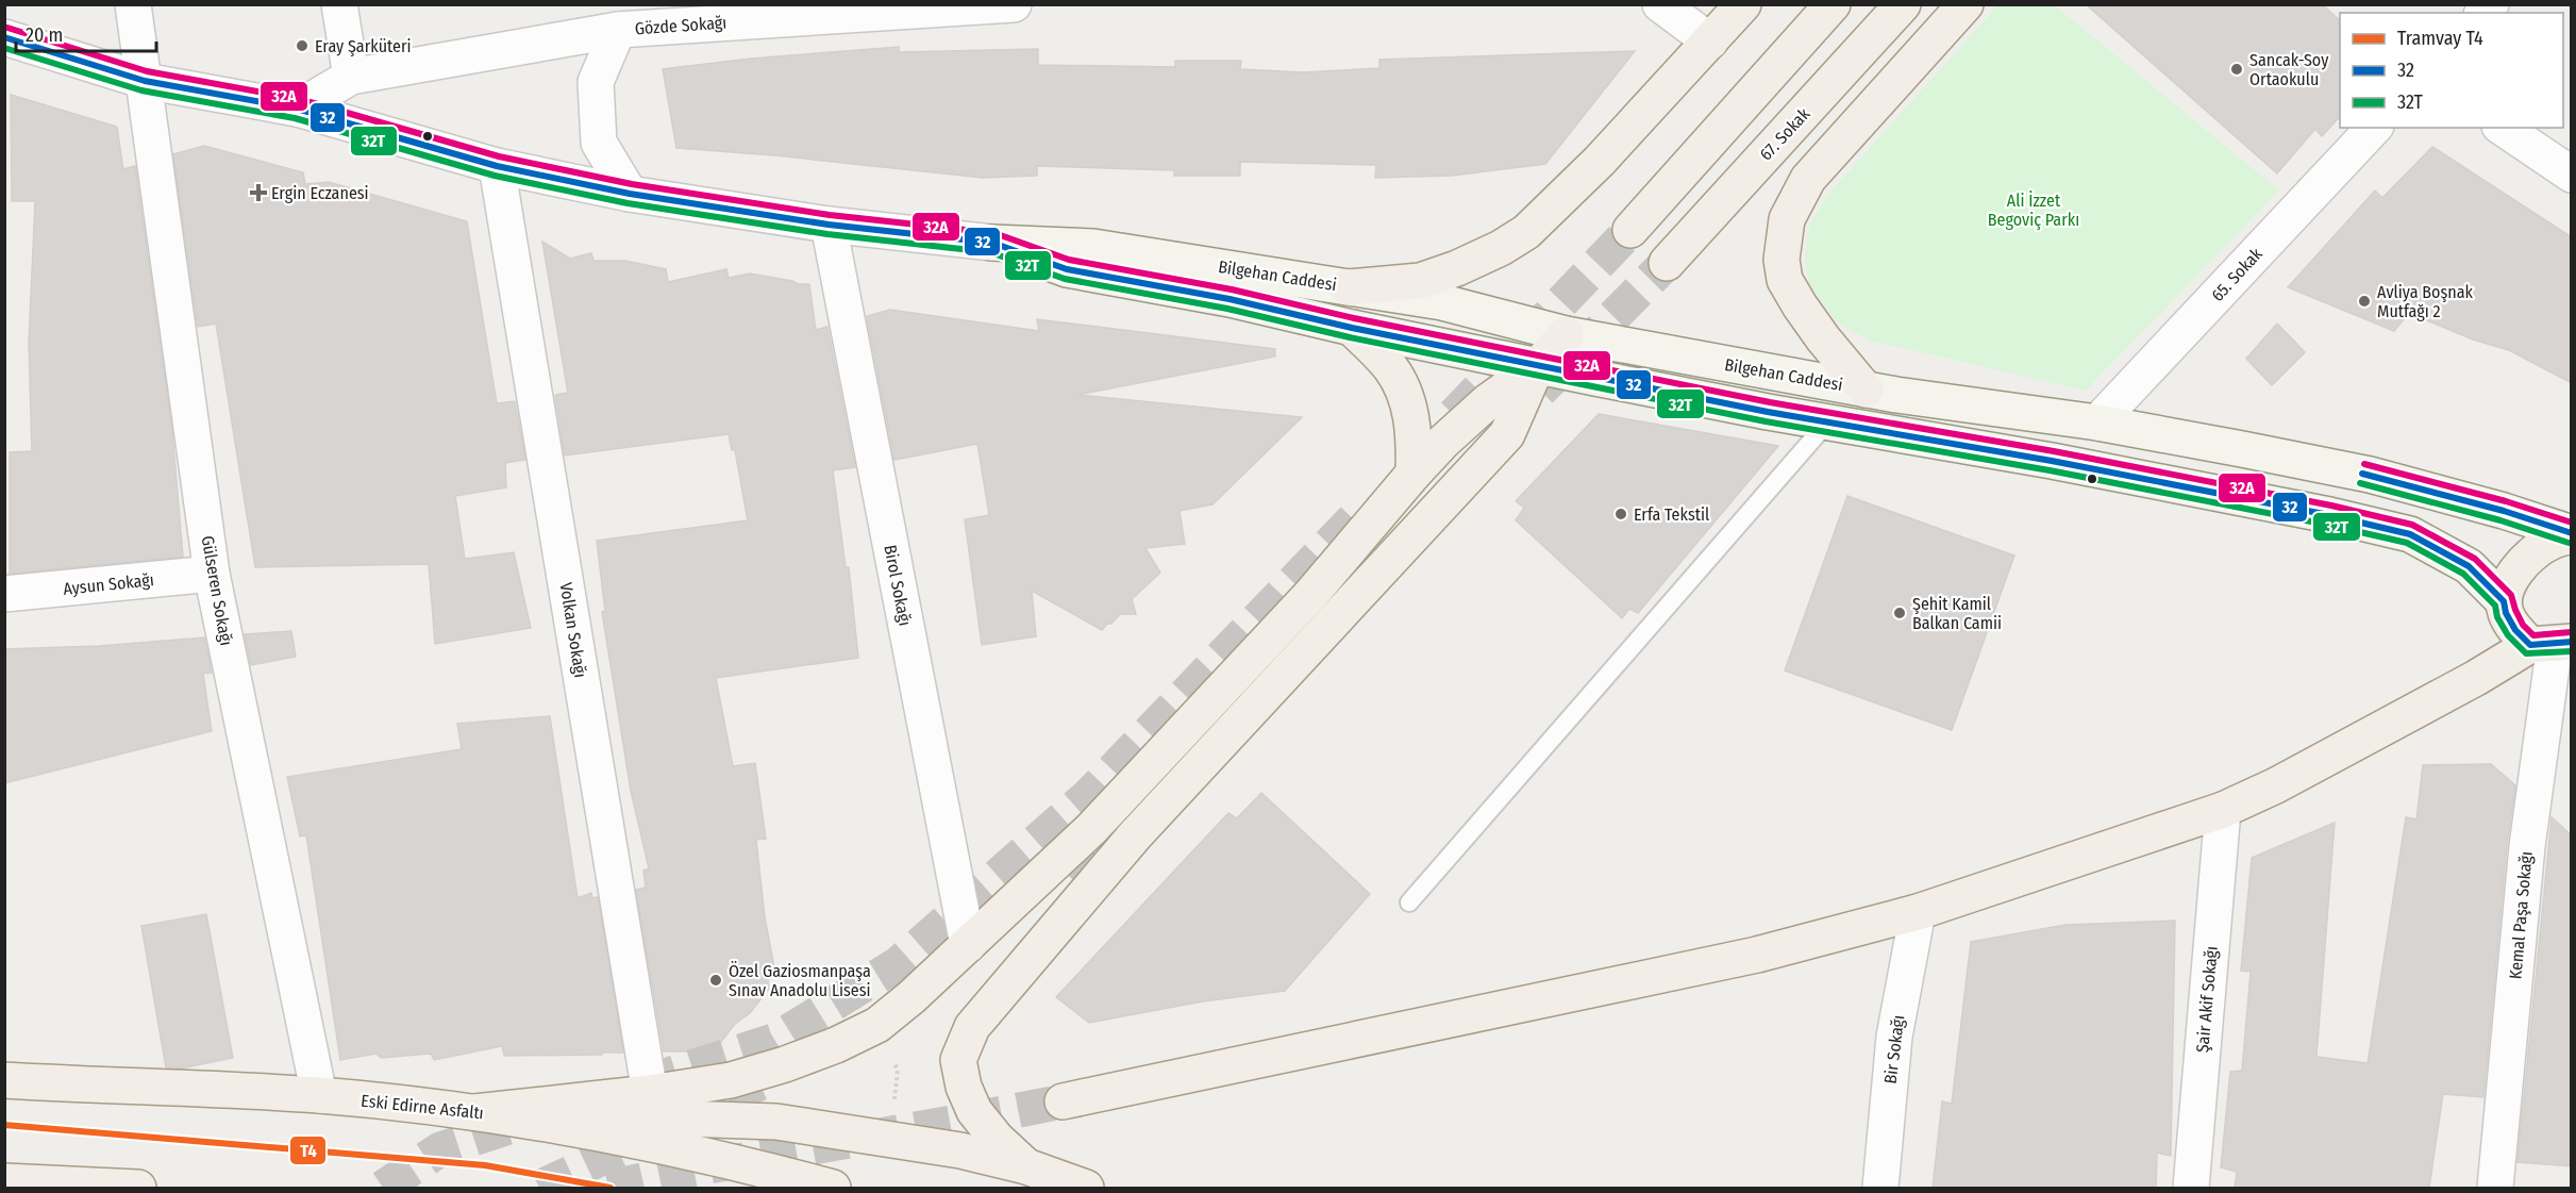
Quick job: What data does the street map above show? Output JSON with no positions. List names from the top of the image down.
{
  "streets": {
    "main road": ["67. Sokak", "Bilgehan Caddesi", "Eski Edirne Asfaltı"],
    "street": [
      "Gözde Sokağı",
      "65. Sokak",
      "Aysun Sokağı",
      "Birol Sokağı",
      "Gülseren Sokağı",
      "Volkan Sokağı",
      "Kemal Paşa Sokağı",
      "Şair Akif Sokağı",
      "Bir Sokağı"
    ]
  },
  "crossings": [
    ["65. Sokak", "Bilgehan Caddesi"],
    ["Bilgehan Caddesi", "Birol Sokağı"],
    ["Bilgehan Caddesi", "Gülseren Sokağı"],
    ["Bilgehan Caddesi", "Volkan Sokağı"],
    ["Aysun Sokağı", "Gülseren Sokağı"],
    ["Gülseren Sokağı", "Eski Edirne Asfaltı"]
  ],
  "parks": ["Ali İzzet Begoviç Parkı"],
  "places": {
    "other": [
      "Eray Şarküteri",
      "Sancak-Soy Ortaokulu",
      "Avliya Boşnak Mutfağı 2",
      "Erfa Tekstil",
      "Şehit Kamil Balkan Camii",
      "Özel Gaziosmanpaşa Sınav Anadolu Lisesi"
    ],
    "health": ["Ergin Eczanesi"]
  },
  "lines": [
    "transit line 32A",
    "transit line 32",
    "transit line 32T",
    "tram line T4"
  ],
  "legend": ["Tramvay T4", "32", "32T"],
  "scale_bar": "20 m"
}
